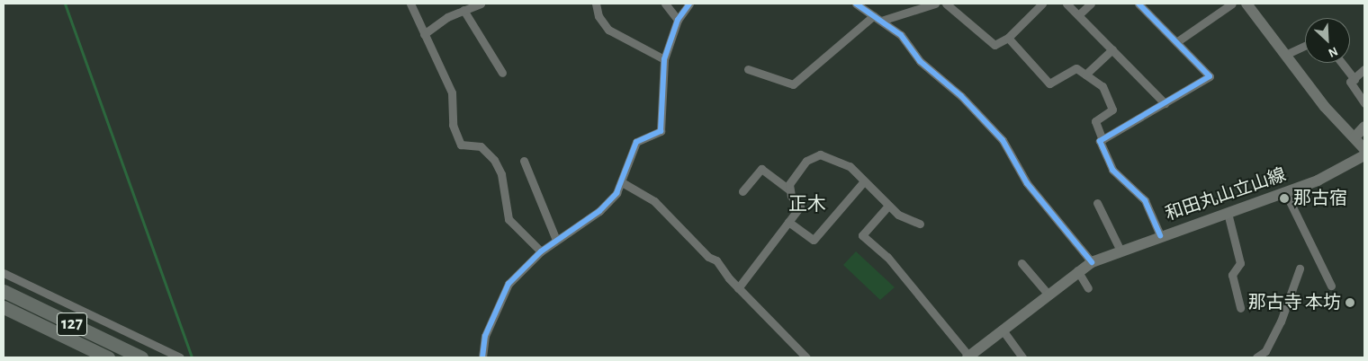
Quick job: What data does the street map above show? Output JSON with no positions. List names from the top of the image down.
{
  "streets": {
    "highway": ["127"],
    "main road": ["和田丸山立山線"]
  },
  "districts": ["正木"],
  "places": ["那古宿", "那古寺 本坊"],
  "north": "bottom right"
}
